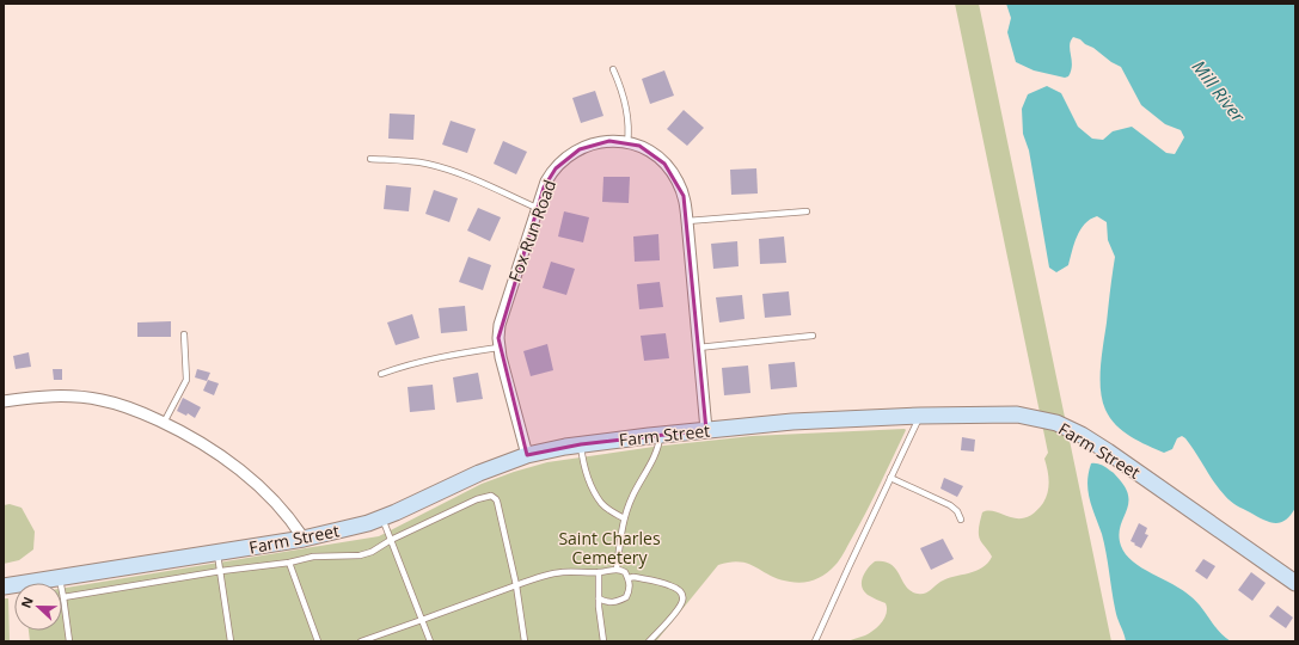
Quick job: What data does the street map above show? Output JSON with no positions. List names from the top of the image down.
{
  "streets": {
    "street": ["Fox Run Road", "Farm Street"]
  },
  "crossings": [
    ["Fox Run Road", "Farm Street"]
  ],
  "water": ["Mill River"],
  "parks": ["Saint Charles Cemetery"],
  "north": "left"
}
